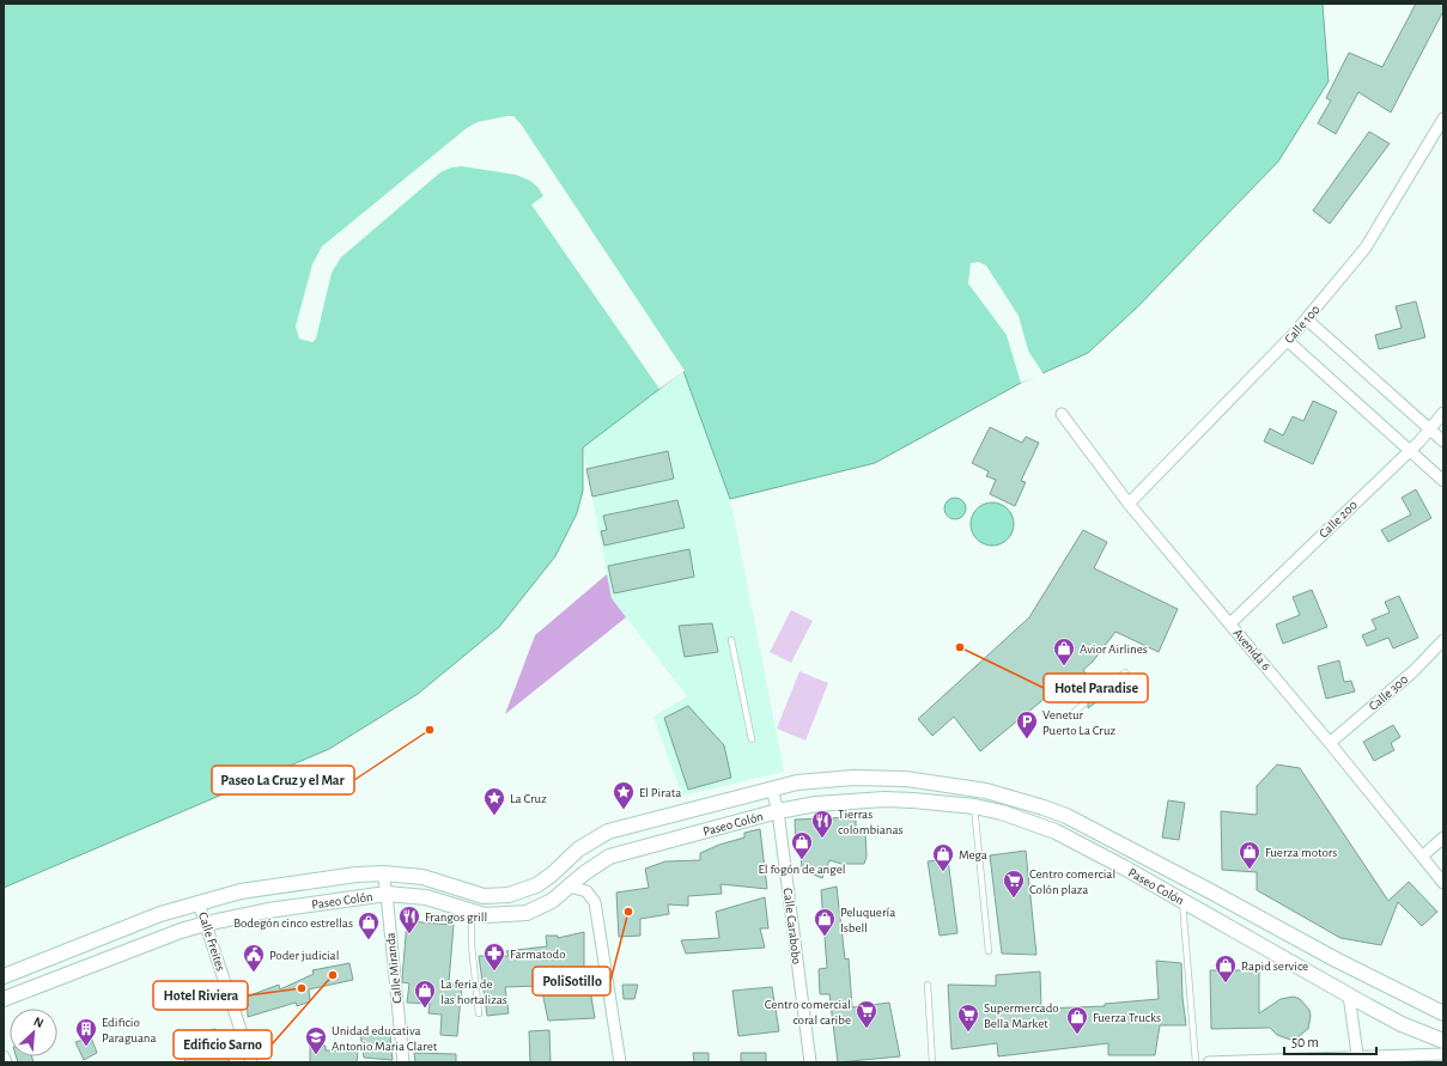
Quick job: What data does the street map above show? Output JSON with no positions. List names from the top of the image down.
{
  "streets": {
    "street": [
      "Calle 100",
      "Calle 200",
      "Avenida 6",
      "Calle 300",
      "Paseo Colón",
      "Calle Carabobo",
      "Calle Freites",
      "Calle Miranda"
    ]
  },
  "crossings": [
    ["Calle 100", "Avenida 6"],
    ["Calle 200", "Avenida 6"],
    ["Avenida 6", "Calle 300"],
    ["Paseo Colón", "Calle Carabobo"],
    ["Paseo Colón", "Calle Freites"],
    ["Paseo Colón", "Calle Miranda"]
  ],
  "places": {
    "other": [
      "Hotel Paradise",
      "Paseo La Cruz y el Mar",
      "PoliSotillo",
      "Edificio Sarno",
      "Hotel Riviera"
    ],
    "shop": [
      "Avior Airlines",
      "El fogón de angel",
      "Fuerza motors",
      "Mega",
      "Peluquería Isbell",
      "Bodegón cinco estrellas",
      "Rapid service",
      "La feria de las hortalizas",
      "Fuerza Trucks"
    ],
    "parking": ["Venetur Puerto La Cruz"],
    "place": ["El Pirata", "La Cruz"],
    "restaurant": ["Tierras colombianas", "Frangos grill"],
    "supermarket": ["Centro comercial Colón plaza", "Centro comercial coral caribe", "Supermercado Bella Market"],
    "pharmacy": ["Farmatodo"],
    "public building": ["Poder judicial"],
    "building": ["Edificio Paraguana"],
    "school or university": ["Unidad educativa Antonio Maria Claret"]
  },
  "scale_bar": "50 m",
  "north": "top right"
}
